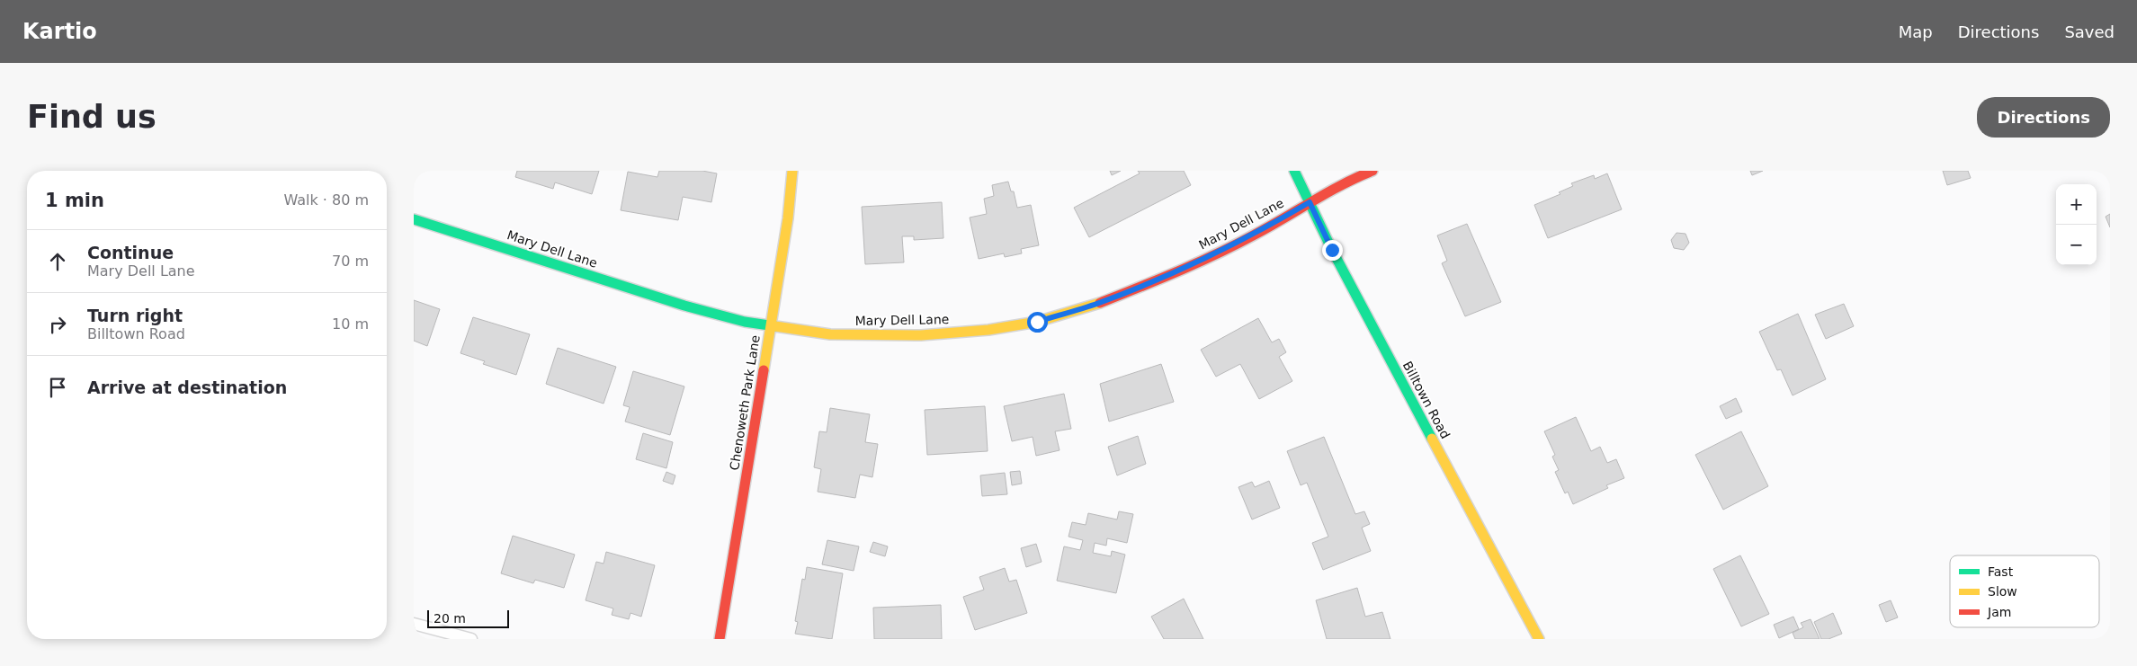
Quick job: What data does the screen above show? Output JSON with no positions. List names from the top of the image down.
{
  "streets": {
    "street": ["Mary Dell Lane", "Billtown Road", "Chenoweth Park Lane"]
  },
  "crossings": [
    ["Mary Dell Lane", "Billtown Road"],
    ["Mary Dell Lane", "Chenoweth Park Lane"]
  ],
  "legend": ["Fast", "Slow", "Jam"],
  "scale_bar": "20 m",
  "page": {
    "header": "Kartio",
    "nav": ["Map", "Directions", "Saved"],
    "buttons": "Directions",
    "title": "Find us",
    "heading": ["1 min", "Walk · 80 m"],
    "map_buttons": ["+", "−"],
    "list": [
      ["Continue", "Mary Dell Lane", "70 m"],
      ["Turn right", "Billtown Road", "10 m"],
      "Arrive at destination"
    ],
    "scale": "20 m"
  }
}
